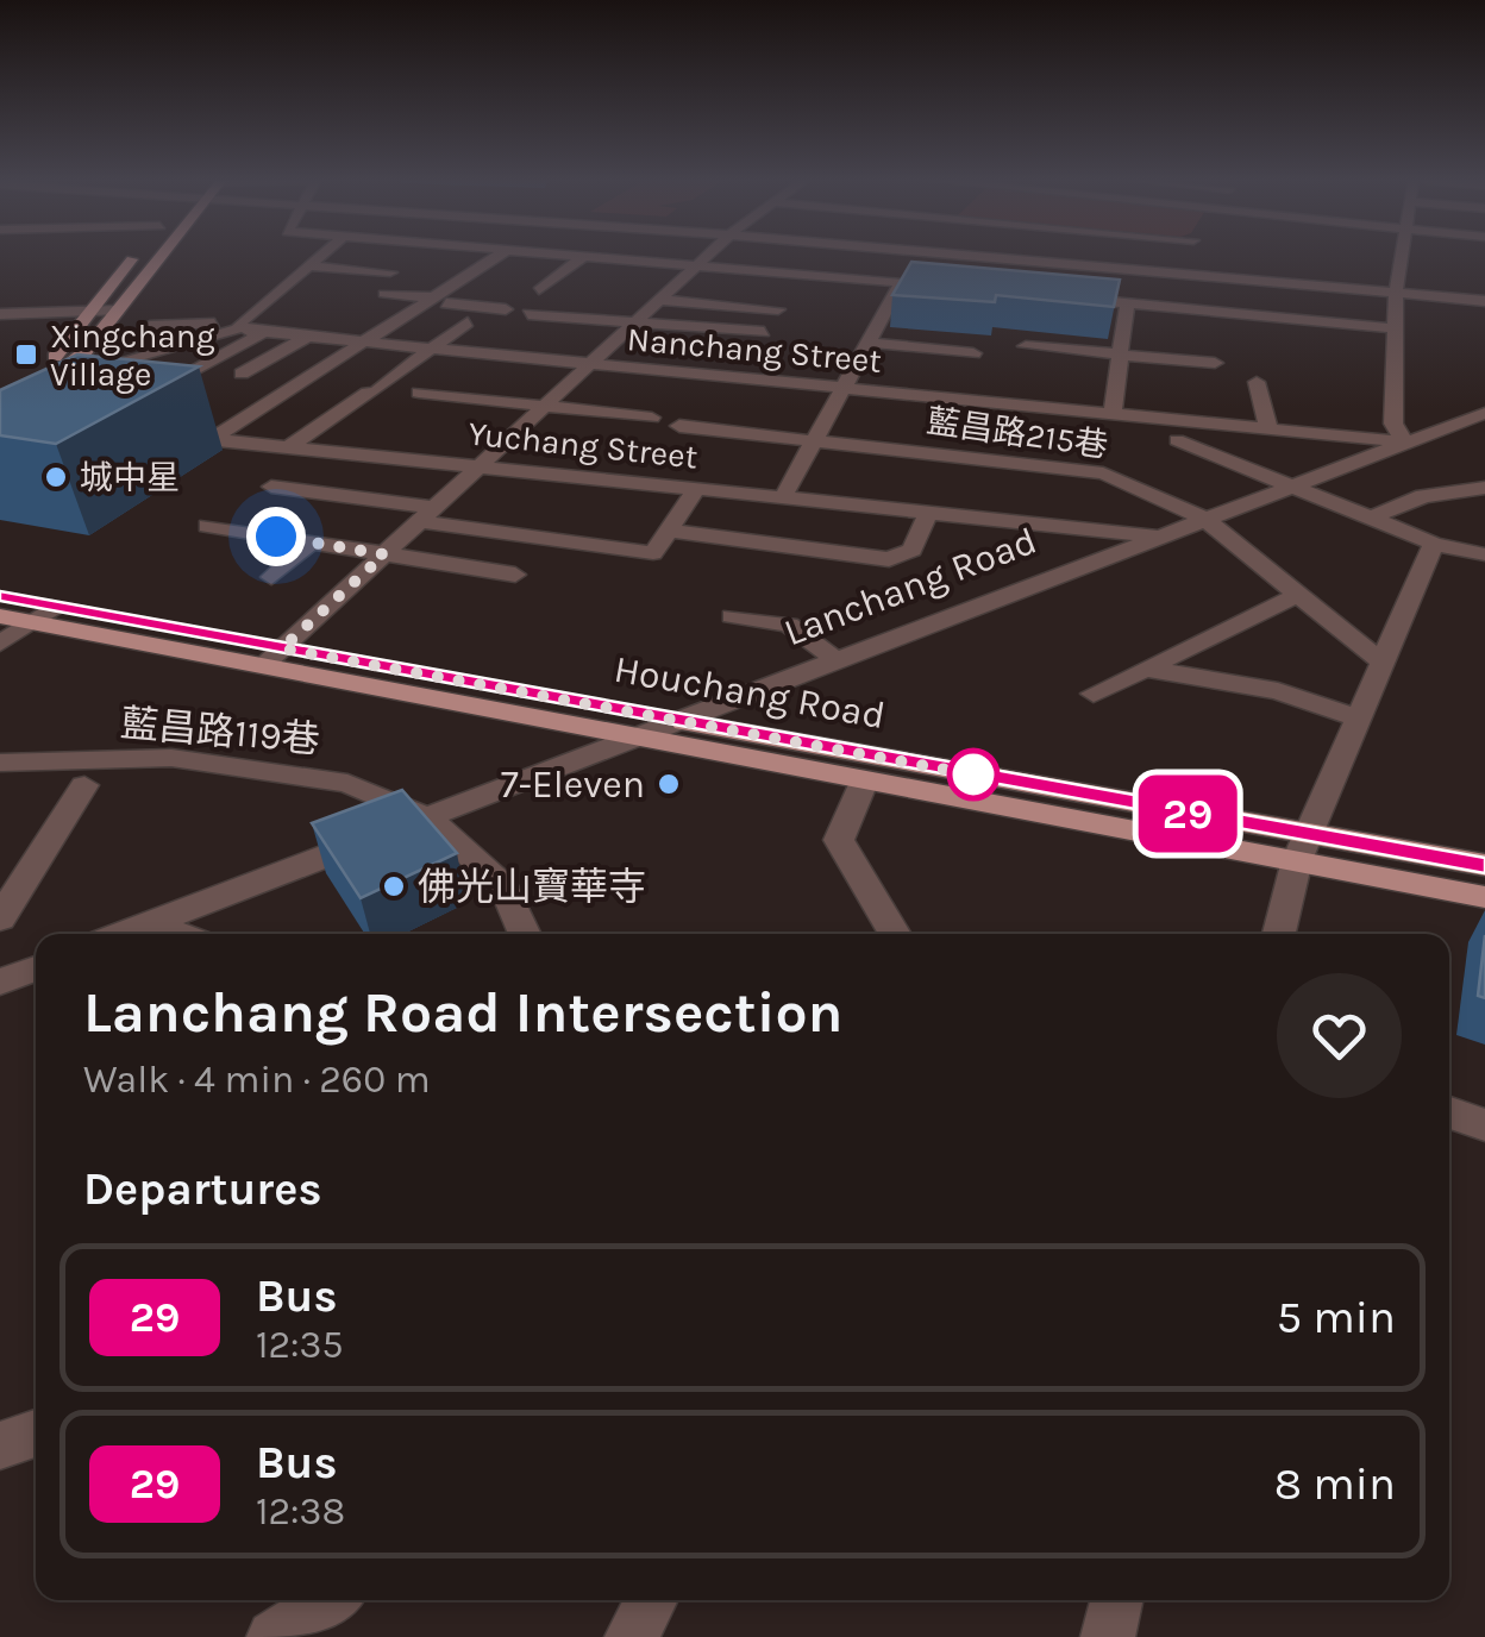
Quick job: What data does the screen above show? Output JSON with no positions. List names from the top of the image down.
{
  "streets": {
    "main road": ["Houchang Road"],
    "street": [
      "Nanchang Street",
      "藍昌路215巷",
      "Yuchang Street",
      "Lanchang Road",
      "藍昌路119巷"
    ]
  },
  "crossings": [
    ["Nanchang Street", "Lanchang Road"],
    ["藍昌路215巷", "Lanchang Road"],
    ["Yuchang Street", "Lanchang Road"],
    ["Lanchang Road", "Houchang Road"],
    ["Lanchang Road", "藍昌路119巷"]
  ],
  "places": {
    "transit": ["Xingchang Village"],
    "other": ["城中星", "7-Eleven", "佛光山寶華寺"]
  },
  "lines": ["bus line 29"],
  "page": {
    "on_map": "29",
    "heading": [
      ["Lanchang Road Intersection", "Walk · 4 min · 260 m"],
      "Departures"
    ],
    "list": [
      {
        "mark": "29",
        "name": "Bus",
        "note": "12:35",
        "value": "5 min"
      },
      {
        "mark": "29",
        "name": "Bus",
        "note": "12:38",
        "value": "8 min"
      }
    ]
  }
}
